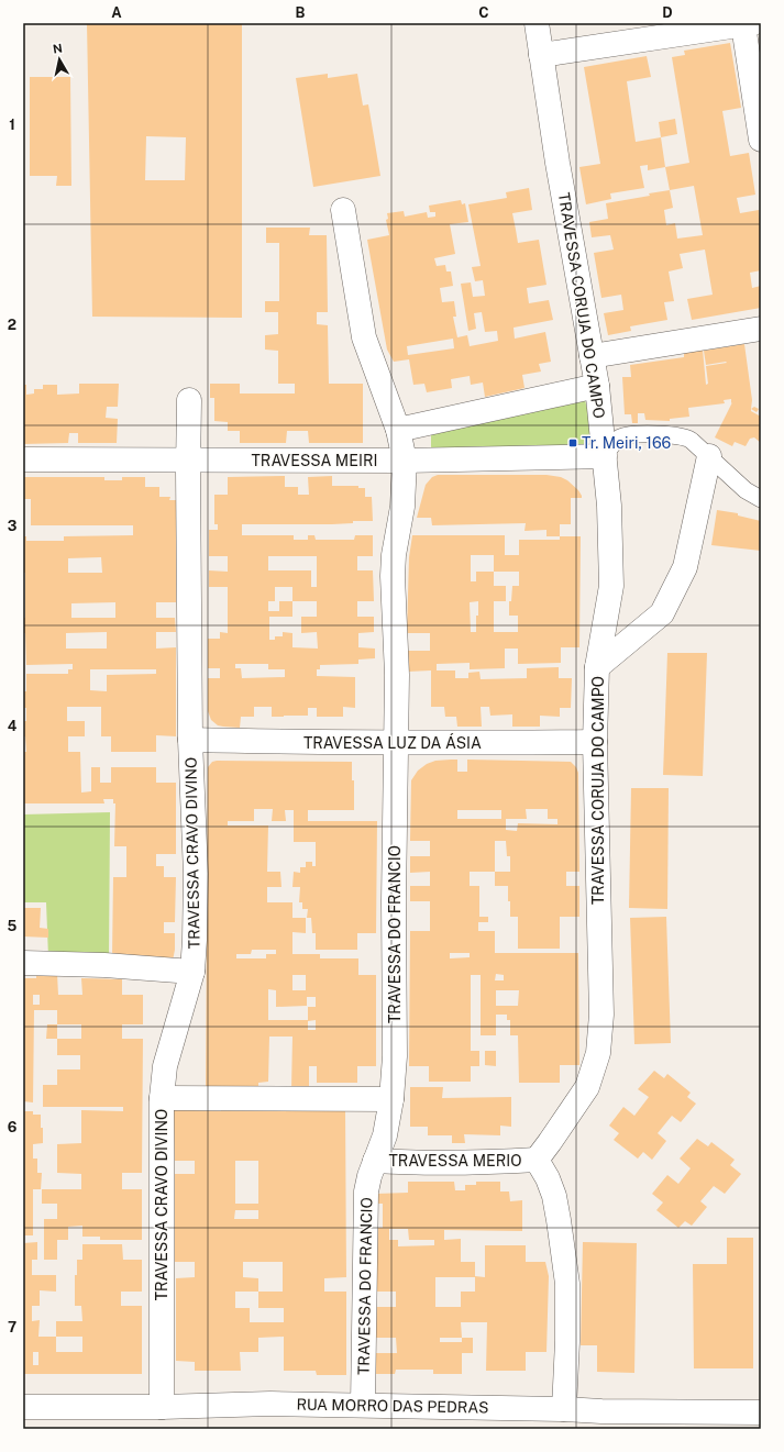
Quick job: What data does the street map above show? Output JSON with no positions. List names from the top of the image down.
{
  "streets": {
    "street": [
      "TRAVESSA CORUJA DO CAMPO",
      "TRAVESSA MEIRI",
      "TRAVESSA LUZ DA ÁSIA",
      "TRAVESSA CRAVO DIVINO",
      "TRAVESSA DO FRANCIO",
      "TRAVESSA MERIO",
      "RUA MORRO DAS PEDRAS"
    ]
  },
  "crossings": [
    ["TRAVESSA CORUJA DO CAMPO", "TRAVESSA MEIRI"],
    ["TRAVESSA CORUJA DO CAMPO", "TRAVESSA LUZ DA ÁSIA"],
    ["TRAVESSA CORUJA DO CAMPO", "TRAVESSA MERIO"],
    ["TRAVESSA MEIRI", "TRAVESSA CRAVO DIVINO"],
    ["TRAVESSA MEIRI", "TRAVESSA DO FRANCIO"],
    ["TRAVESSA LUZ DA ÁSIA", "TRAVESSA CRAVO DIVINO"],
    ["TRAVESSA LUZ DA ÁSIA", "TRAVESSA DO FRANCIO"],
    ["TRAVESSA CRAVO DIVINO", "RUA MORRO DAS PEDRAS"],
    ["TRAVESSA DO FRANCIO", "TRAVESSA MERIO"],
    ["TRAVESSA DO FRANCIO", "RUA MORRO DAS PEDRAS"]
  ],
  "places": {
    "transit": ["Tr. Meiri, 166"]
  },
  "north": "top",
  "grid": {
    "columns": [
      "A",
      "B",
      "C",
      "D"
    ],
    "rows": [
      "1",
      "2",
      "3",
      "4",
      "5",
      "6",
      "7"
    ]
  }
}
